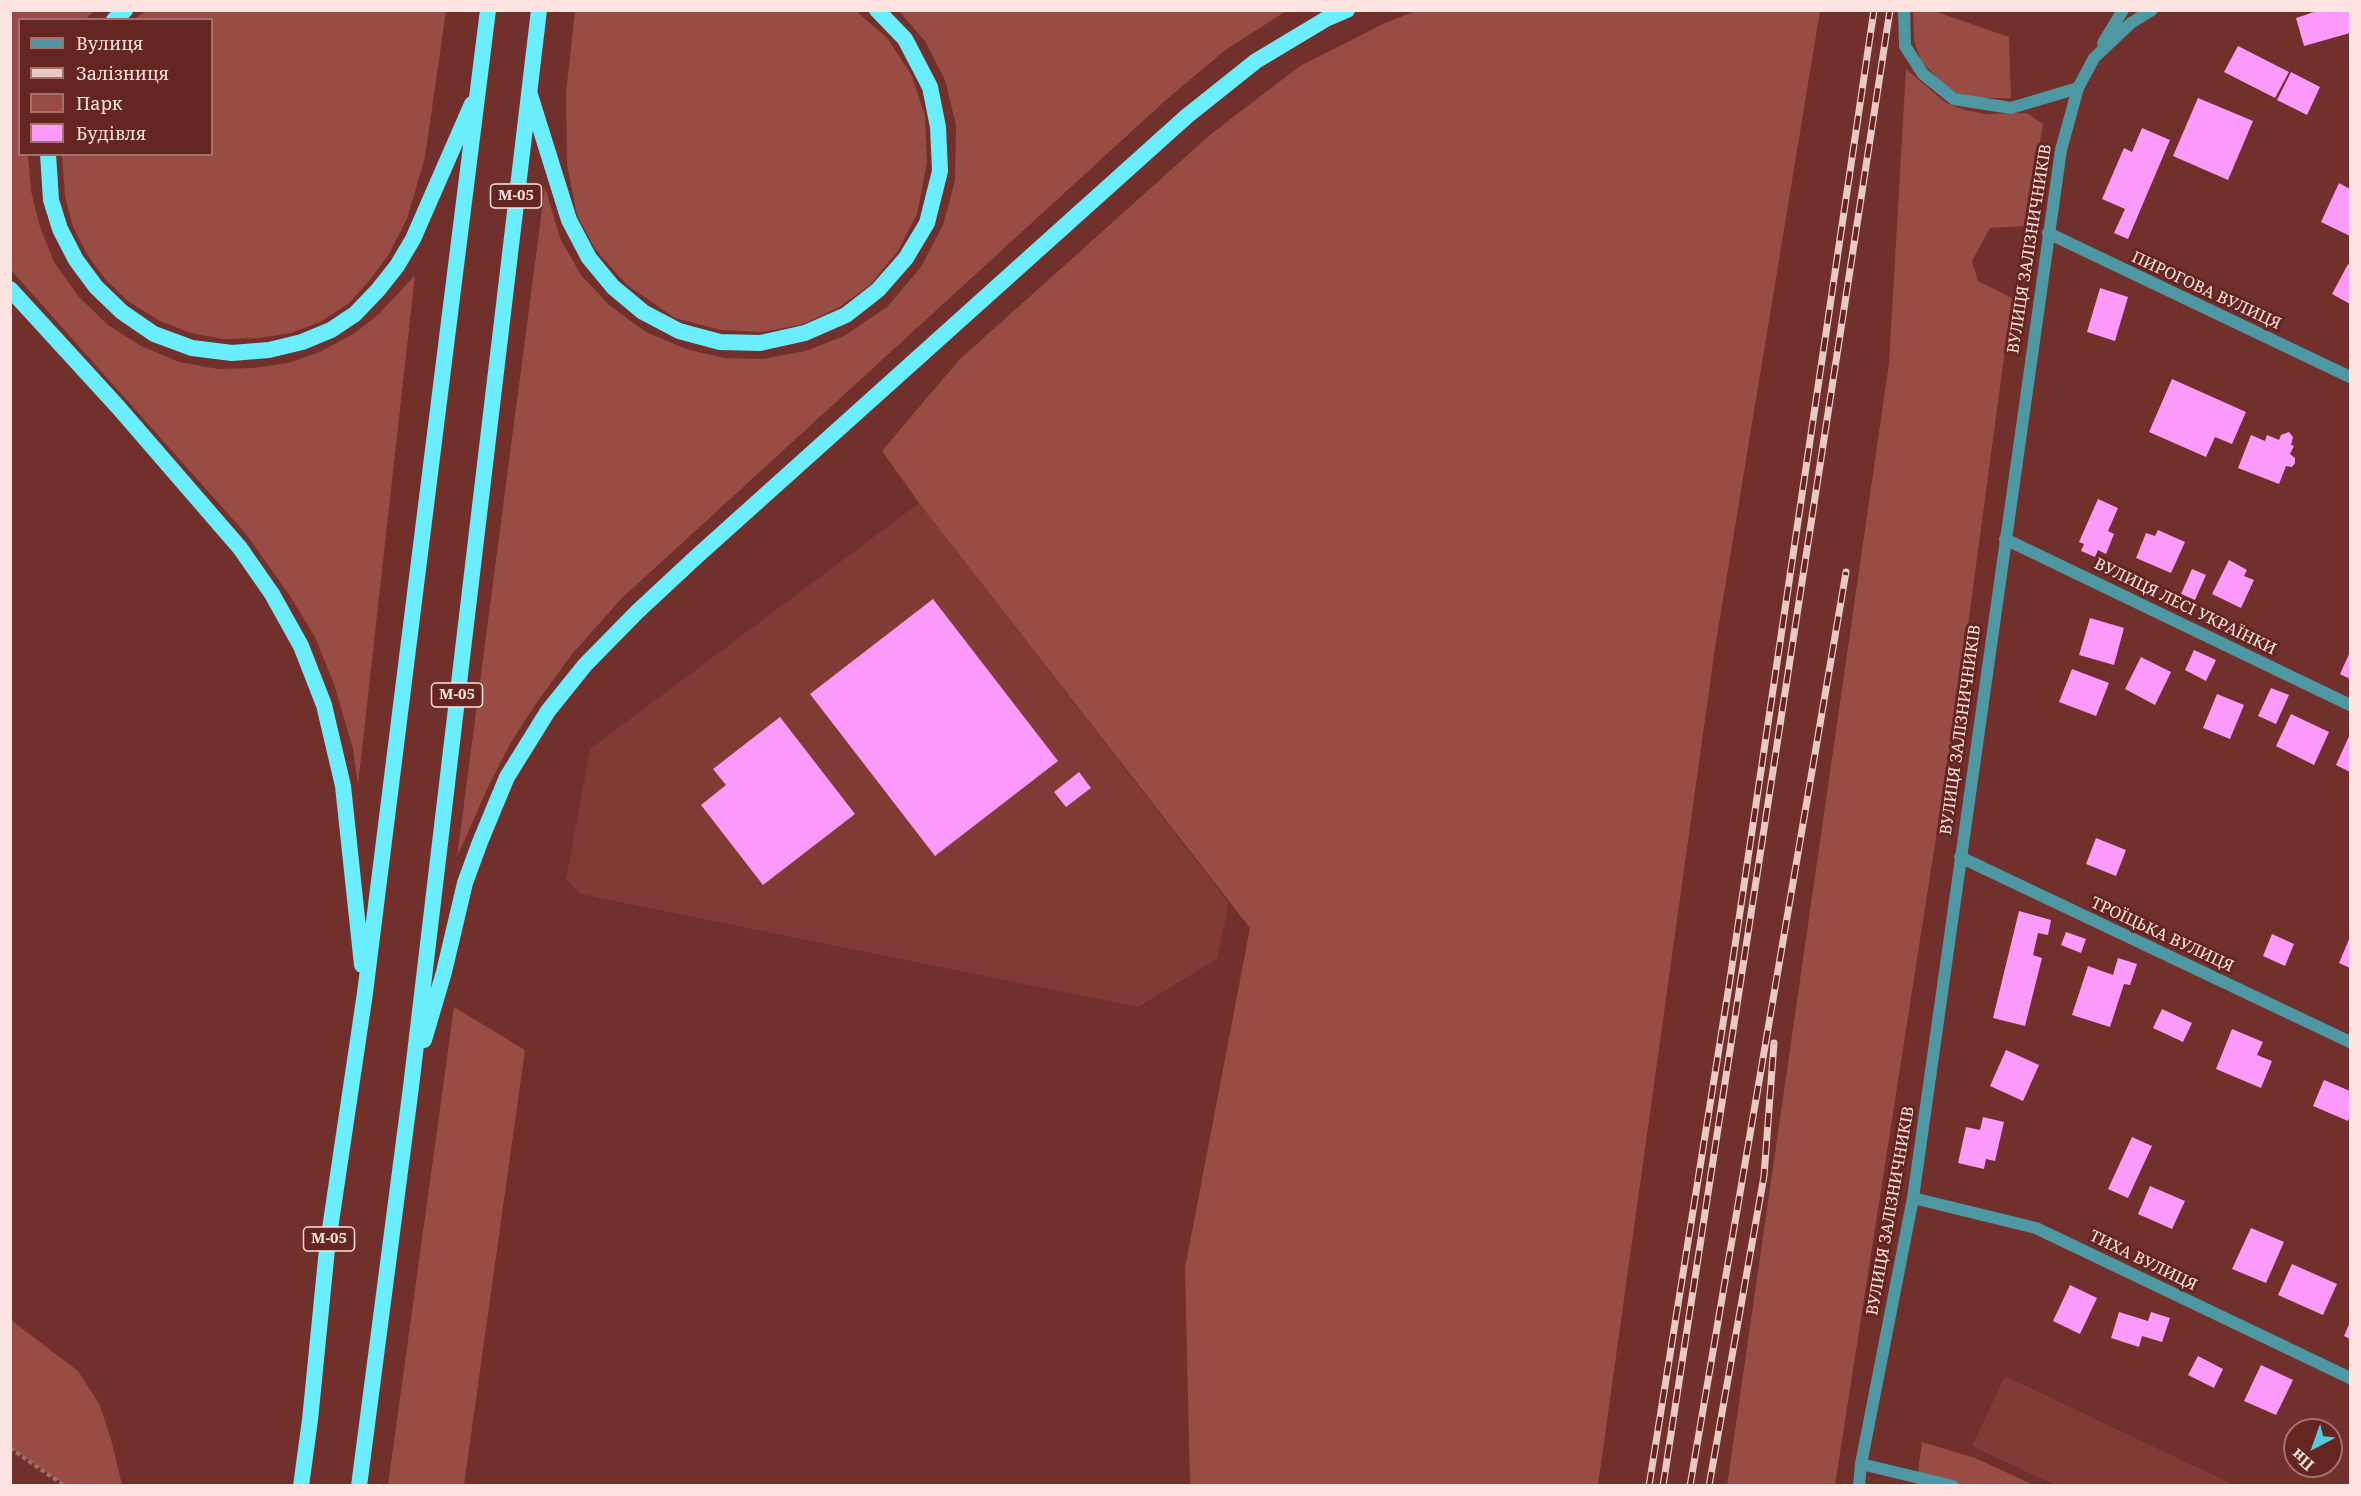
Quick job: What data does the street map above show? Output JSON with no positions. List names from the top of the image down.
{
  "streets": {
    "highway": ["М-05"],
    "street": [
      "ВУЛИЦЯ ЗАЛІЗНИЧНИКІВ",
      "ПИРОГОВА ВУЛИЦЯ",
      "ВУЛИЦЯ ЛЕСІ УКРАЇНКИ",
      "ТРОЇЦЬКА ВУЛИЦЯ",
      "ТИХА ВУЛИЦЯ"
    ]
  },
  "crossings": [
    ["ВУЛИЦЯ ЗАЛІЗНИЧНИКІВ", "ПИРОГОВА ВУЛИЦЯ"],
    ["ВУЛИЦЯ ЗАЛІЗНИЧНИКІВ", "ВУЛИЦЯ ЛЕСІ УКРАЇНКИ"],
    ["ВУЛИЦЯ ЗАЛІЗНИЧНИКІВ", "ТРОЇЦЬКА ВУЛИЦЯ"],
    ["ВУЛИЦЯ ЗАЛІЗНИЧНИКІВ", "ТИХА ВУЛИЦЯ"]
  ],
  "legend": [
    "Вулиця",
    "Залізниця",
    "Парк",
    "Будівля"
  ],
  "north": "bottom left"
}
